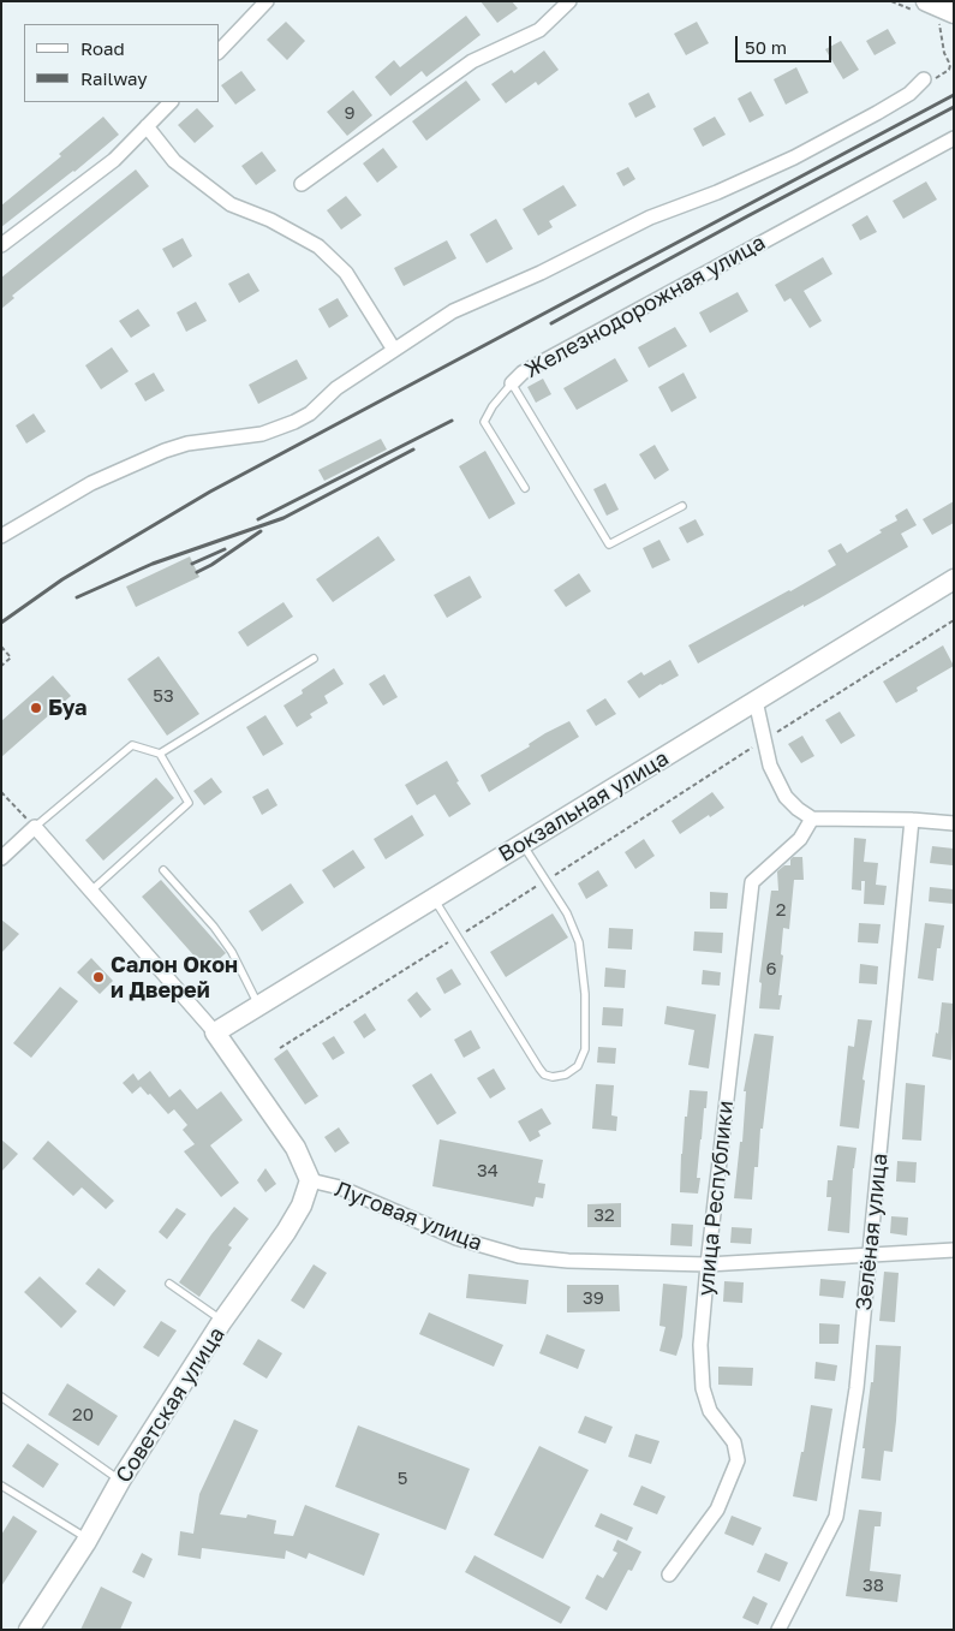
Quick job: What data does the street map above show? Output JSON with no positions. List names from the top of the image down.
{
  "streets": {
    "street": [
      "Железнодорожная улица",
      "Вокзальная улица",
      "улица Республики",
      "Луговая улица",
      "Зелёная улица",
      "Советская улица"
    ]
  },
  "crossings": [
    ["Вокзальная улица", "Луговая улица"],
    ["улица Республики", "Луговая улица"],
    ["Луговая улица", "Зелёная улица"],
    ["Луговая улица", "Советская улица"]
  ],
  "places": ["Буа", "Салон Окон и Дверей"],
  "house_numbers": [
    "9",
    "53",
    "2",
    "6",
    "34",
    "32",
    "39",
    "20",
    "5",
    "38"
  ],
  "legend": ["Road", "Railway"],
  "scale_bar": "50 m"
}
